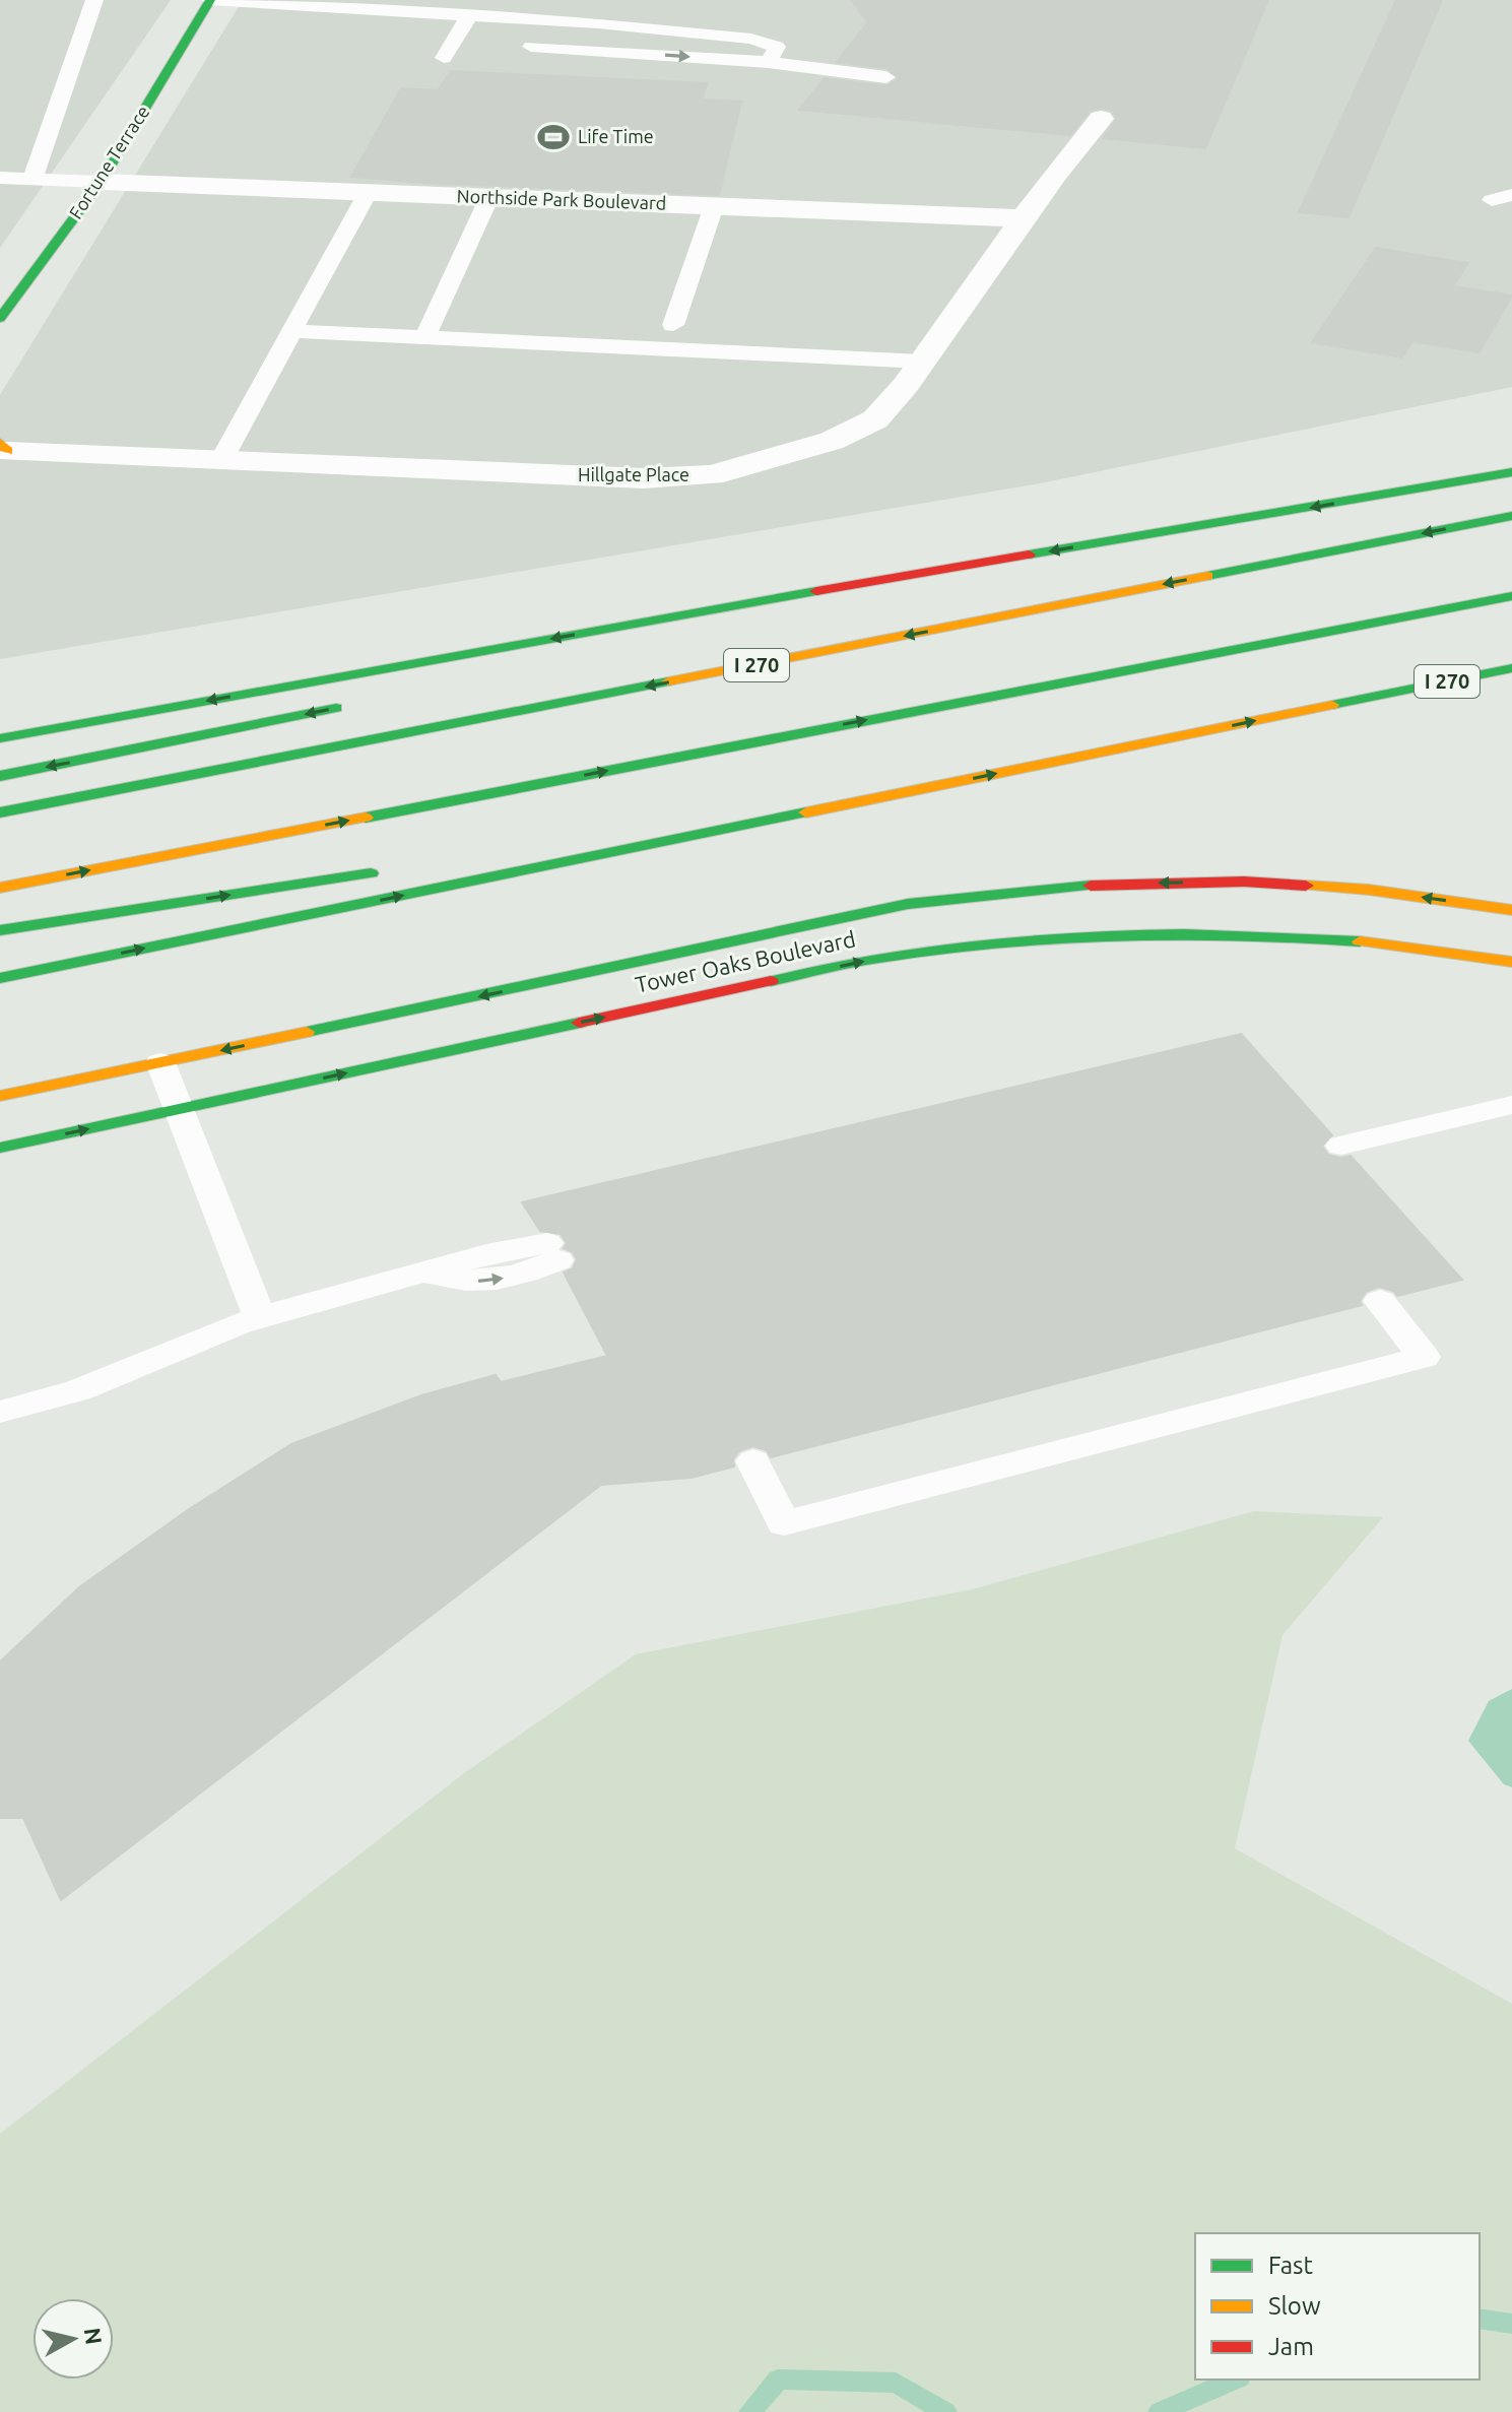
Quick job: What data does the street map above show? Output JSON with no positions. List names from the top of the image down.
{
  "streets": {
    "main road": ["Fortune Terrace", "I 270", "Tower Oaks Boulevard"],
    "street": ["Northside Park Boulevard", "Hillgate Place"]
  },
  "crossings": [
    ["Fortune Terrace", "Northside Park Boulevard"],
    ["Northside Park Boulevard", "Hillgate Place"]
  ],
  "places": {
    "sports": ["Life Time"]
  },
  "legend": ["Fast", "Slow", "Jam"],
  "north": "right"
}
